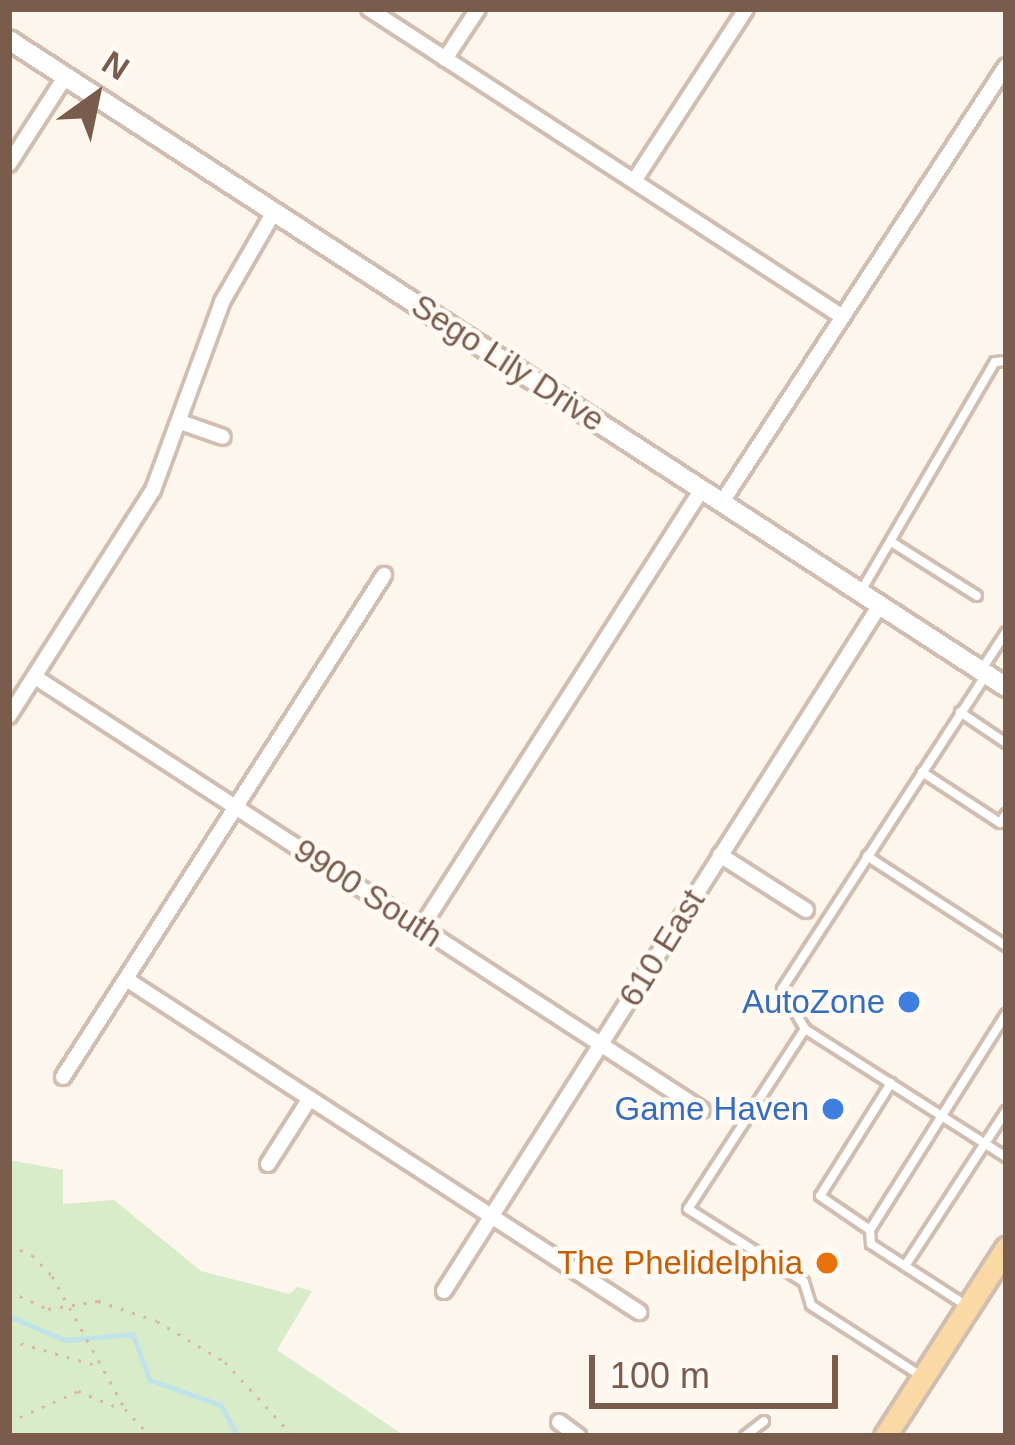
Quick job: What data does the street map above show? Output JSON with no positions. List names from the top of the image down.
{
  "streets": {
    "main road": ["Sego Lily Drive"],
    "street": ["9900 South", "610 East"]
  },
  "crossings": [
    ["Sego Lily Drive", "610 East"],
    ["9900 South", "610 East"]
  ],
  "places": ["AutoZone", "Game Haven", "The Phelidelphia"],
  "scale_bar": "100 m",
  "north": "top right"
}
